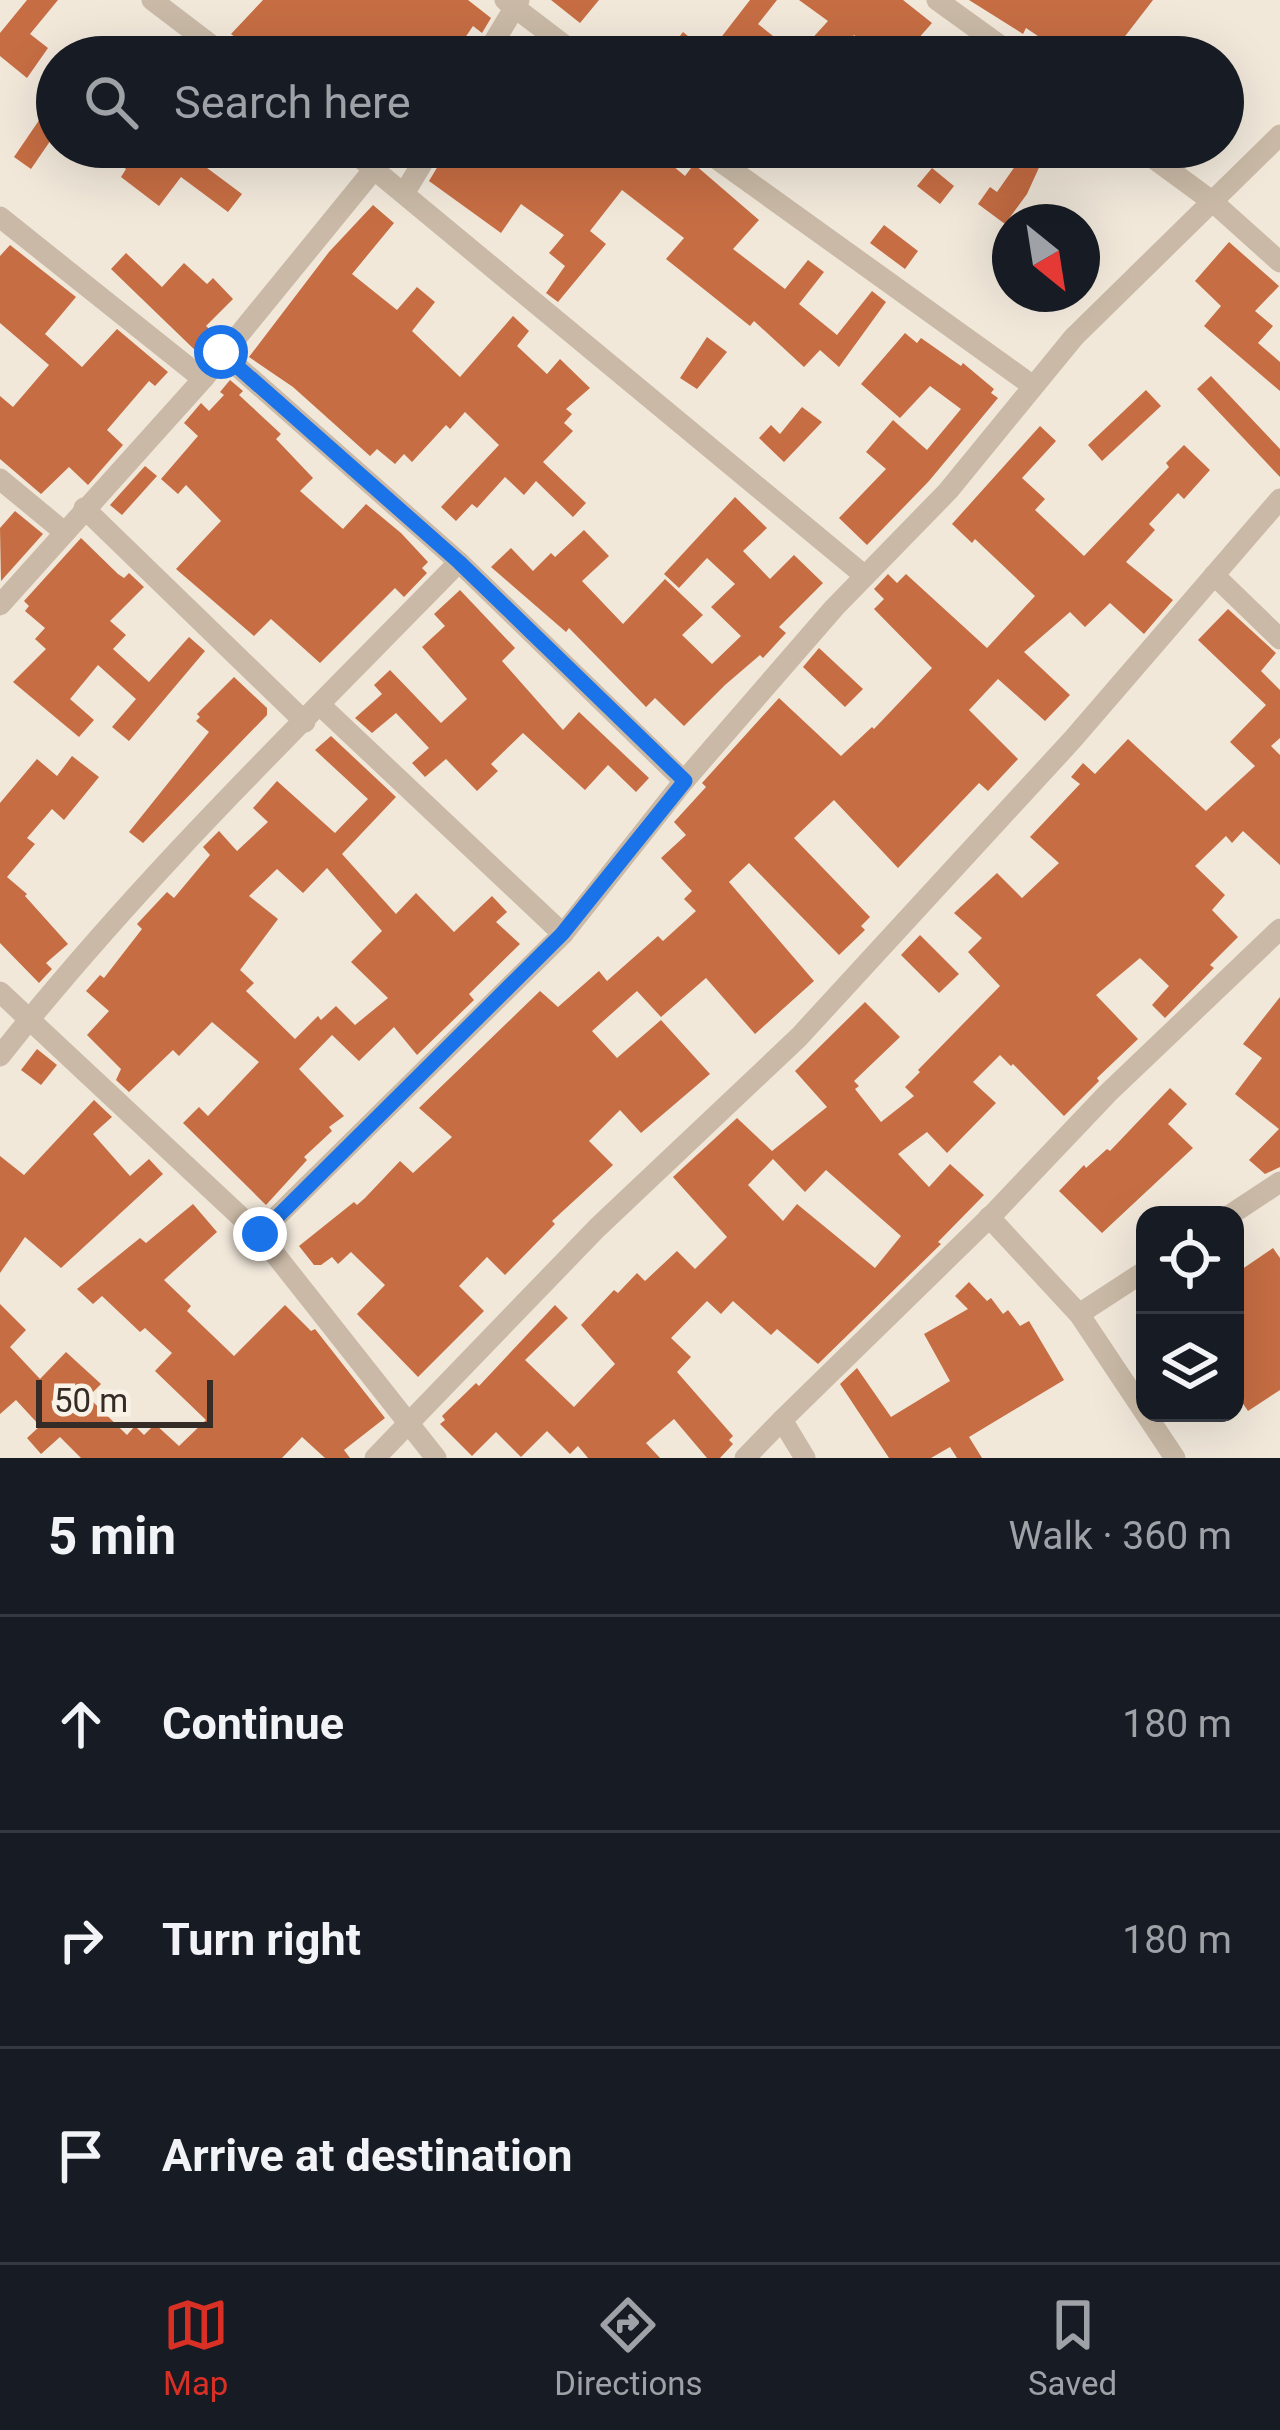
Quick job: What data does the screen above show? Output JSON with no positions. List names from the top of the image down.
{
  "scale_bar": "50 m",
  "north": "bottom right",
  "page": {
    "search": "Search here",
    "scale": "50 m",
    "heading": ["5 min", "Walk · 360 m"],
    "list": [
      ["Continue", "180 m"],
      ["Turn right", "180 m"],
      "Arrive at destination"
    ],
    "nav": ["Map", "Directions", "Saved"]
  }
}
